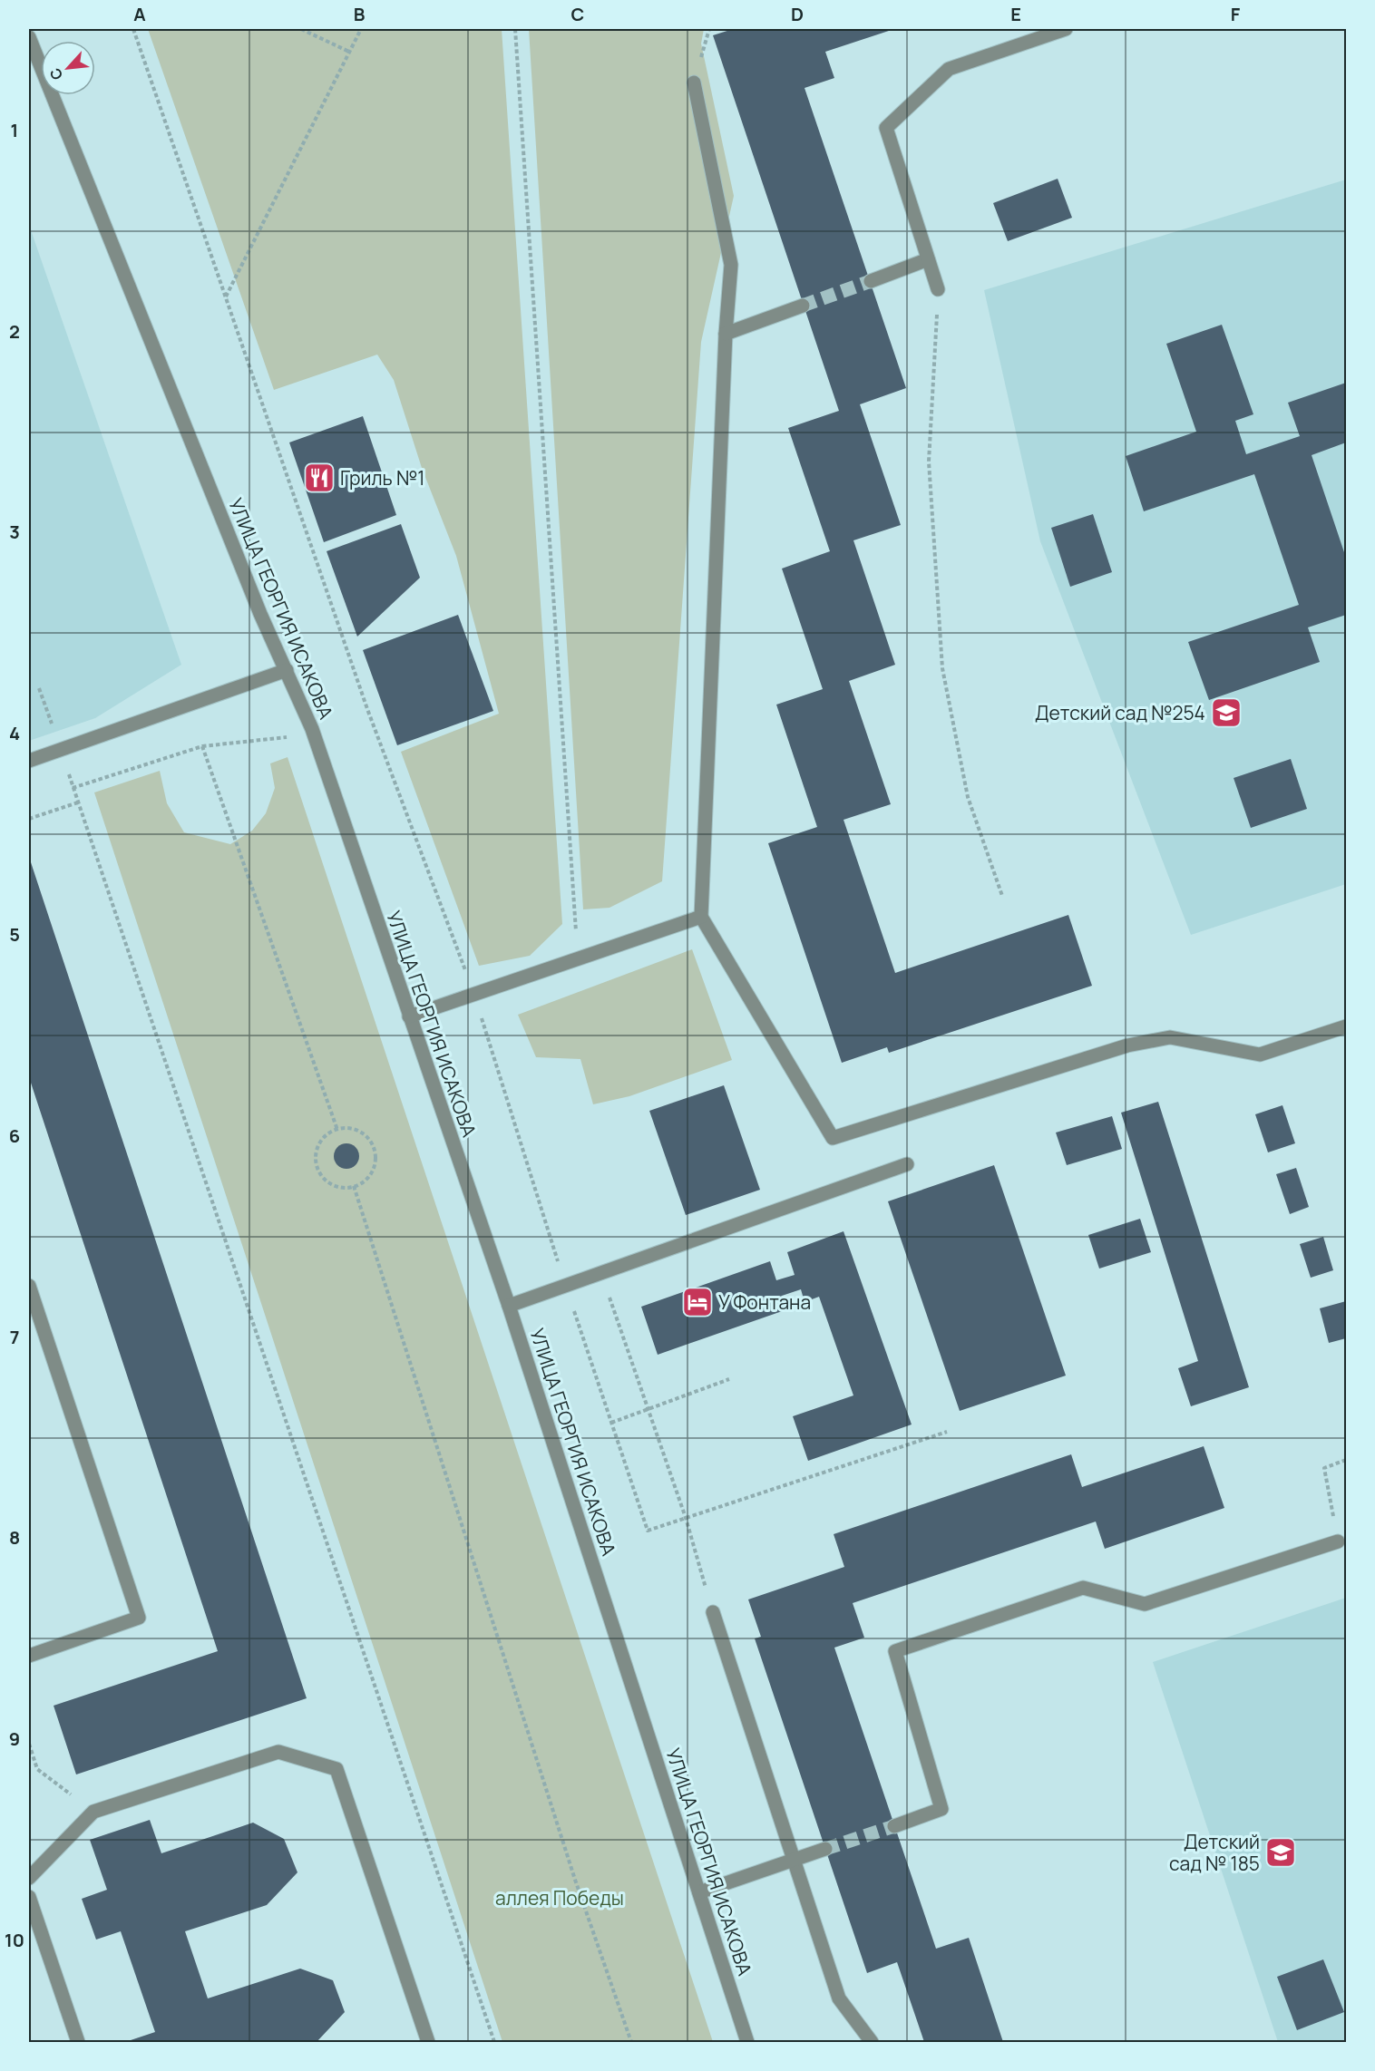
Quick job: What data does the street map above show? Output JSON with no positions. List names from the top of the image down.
{
  "streets": {
    "street": ["УЛИЦА ГЕОРГИЯ ИСАКОВА"]
  },
  "parks": ["аллея Победы"],
  "places": {
    "restaurant": ["Гриль №1"],
    "school or university": ["Детский сад №254", "Детский сад № 185"],
    "hotel": ["У Фонтана"]
  },
  "north": "bottom left",
  "grid": {
    "columns": [
      "A",
      "B",
      "C",
      "D",
      "E",
      "F"
    ],
    "rows": [
      "1",
      "2",
      "3",
      "4",
      "5",
      "6",
      "7",
      "8",
      "9",
      "10"
    ]
  }
}
